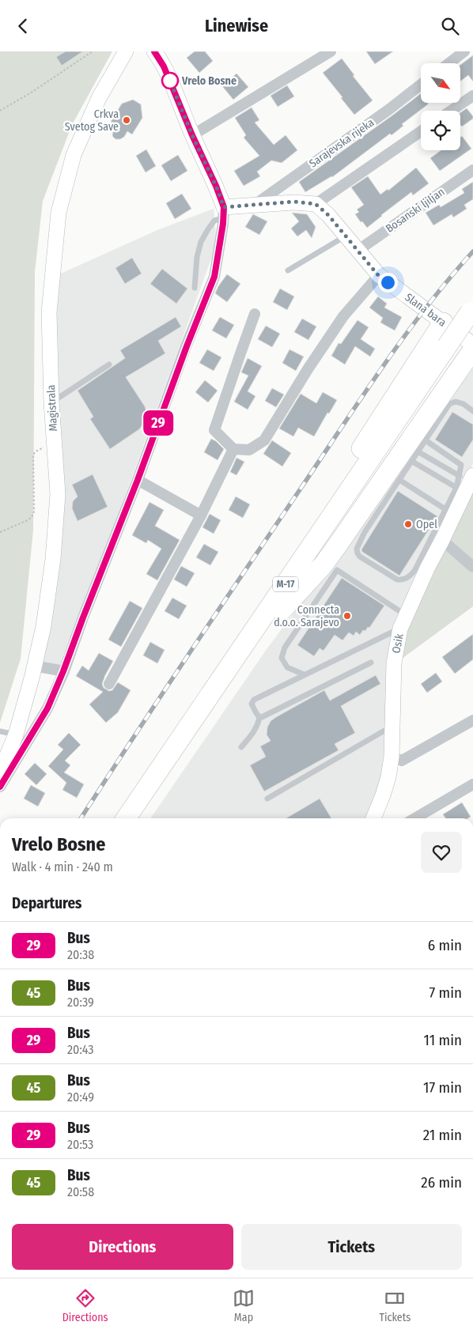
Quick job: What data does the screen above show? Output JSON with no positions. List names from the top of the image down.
{
  "streets": {
    "highway": ["M-17"],
    "main road": ["Slana bara", "Magistrala", "Osik"],
    "street": ["Sarajevska rijeka", "Bosanski ljiljan"]
  },
  "crossings": [
    ["Bosanski ljiljan", "Slana bara"]
  ],
  "places": [
    "Vrelo Bosne",
    "Crkva Svetog Save",
    "Opel",
    "Connecta d.o.o. Sarajevo"
  ],
  "lines": ["bus line 29"],
  "north": "bottom right",
  "page": {
    "header": "Linewise",
    "on_map": "29",
    "heading": [
      ["Vrelo Bosne", "Walk · 4 min · 240 m"],
      "Departures"
    ],
    "list": [
      {
        "mark": "29",
        "name": "Bus",
        "note": "20:38",
        "value": "6 min"
      },
      {
        "mark": "45",
        "name": "Bus",
        "note": "20:39",
        "value": "7 min"
      },
      {
        "mark": "29",
        "name": "Bus",
        "note": "20:43",
        "value": "11 min"
      },
      {
        "mark": "45",
        "name": "Bus",
        "note": "20:49",
        "value": "17 min"
      },
      {
        "mark": "29",
        "name": "Bus",
        "note": "20:53",
        "value": "21 min"
      },
      {
        "mark": "45",
        "name": "Bus",
        "note": "20:58",
        "value": "26 min"
      }
    ],
    "buttons": ["Directions", "Tickets"],
    "tabs": ["Directions", "Map", "Tickets"]
  }
}
